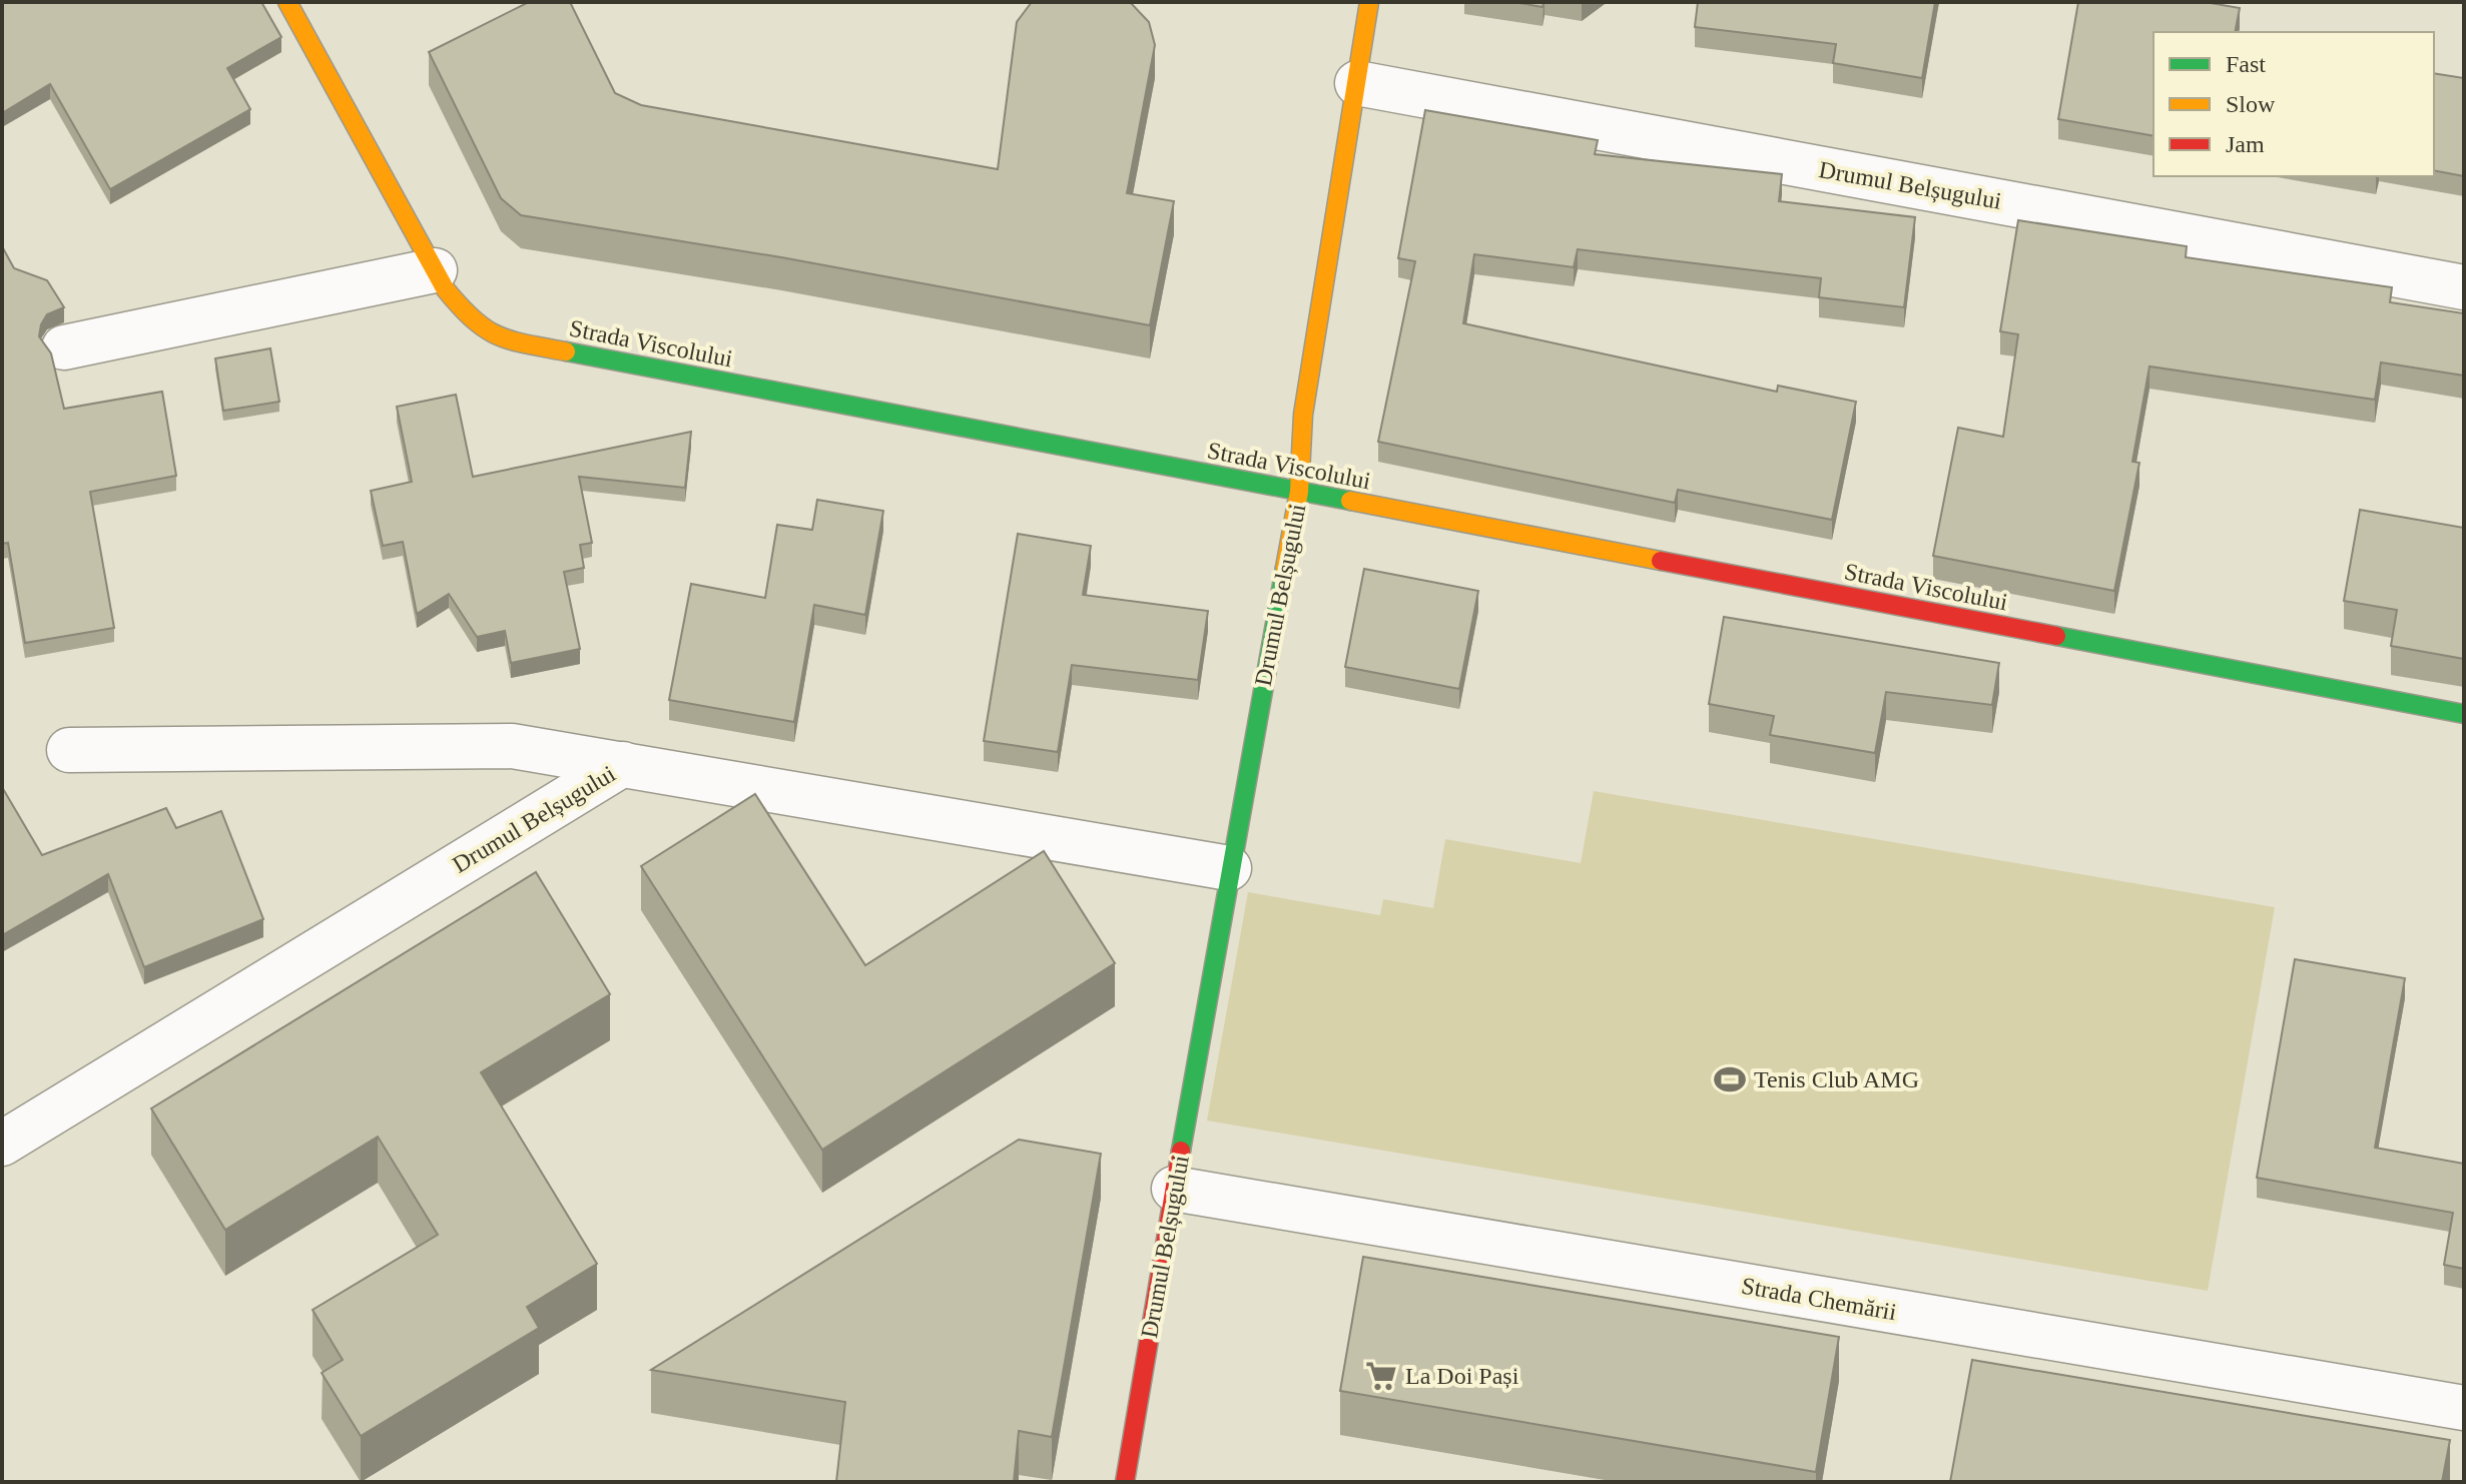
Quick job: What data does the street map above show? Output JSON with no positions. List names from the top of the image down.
{
  "streets": {
    "street": ["Drumul Belșugului", "Strada Viscolului", "Strada Chemării"]
  },
  "crossings": [
    ["Drumul Belșugului", "Strada Viscolului"],
    ["Drumul Belșugului", "Strada Chemării"]
  ],
  "places": {
    "sports": ["Tenis Club AMG"],
    "supermarket": ["La Doi Pași"]
  },
  "legend": ["Fast", "Slow", "Jam"]
}
